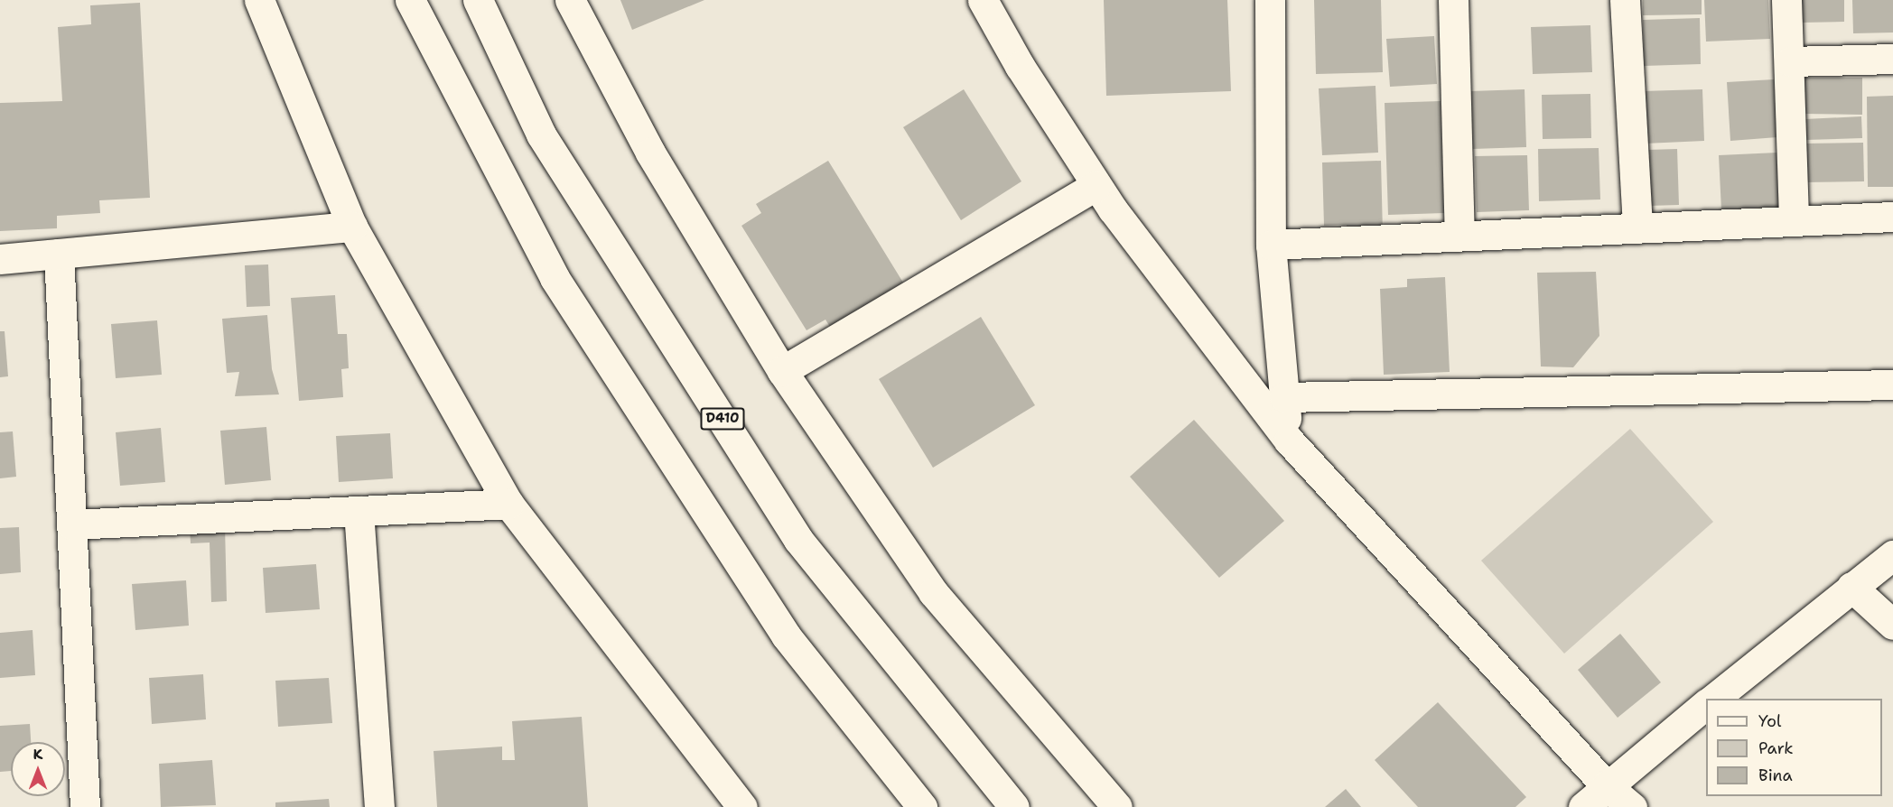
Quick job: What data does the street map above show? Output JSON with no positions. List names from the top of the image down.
{
  "streets": {
    "main road": ["D410"]
  },
  "legend": ["Yol", "Park", "Bina"],
  "north": "top"
}
